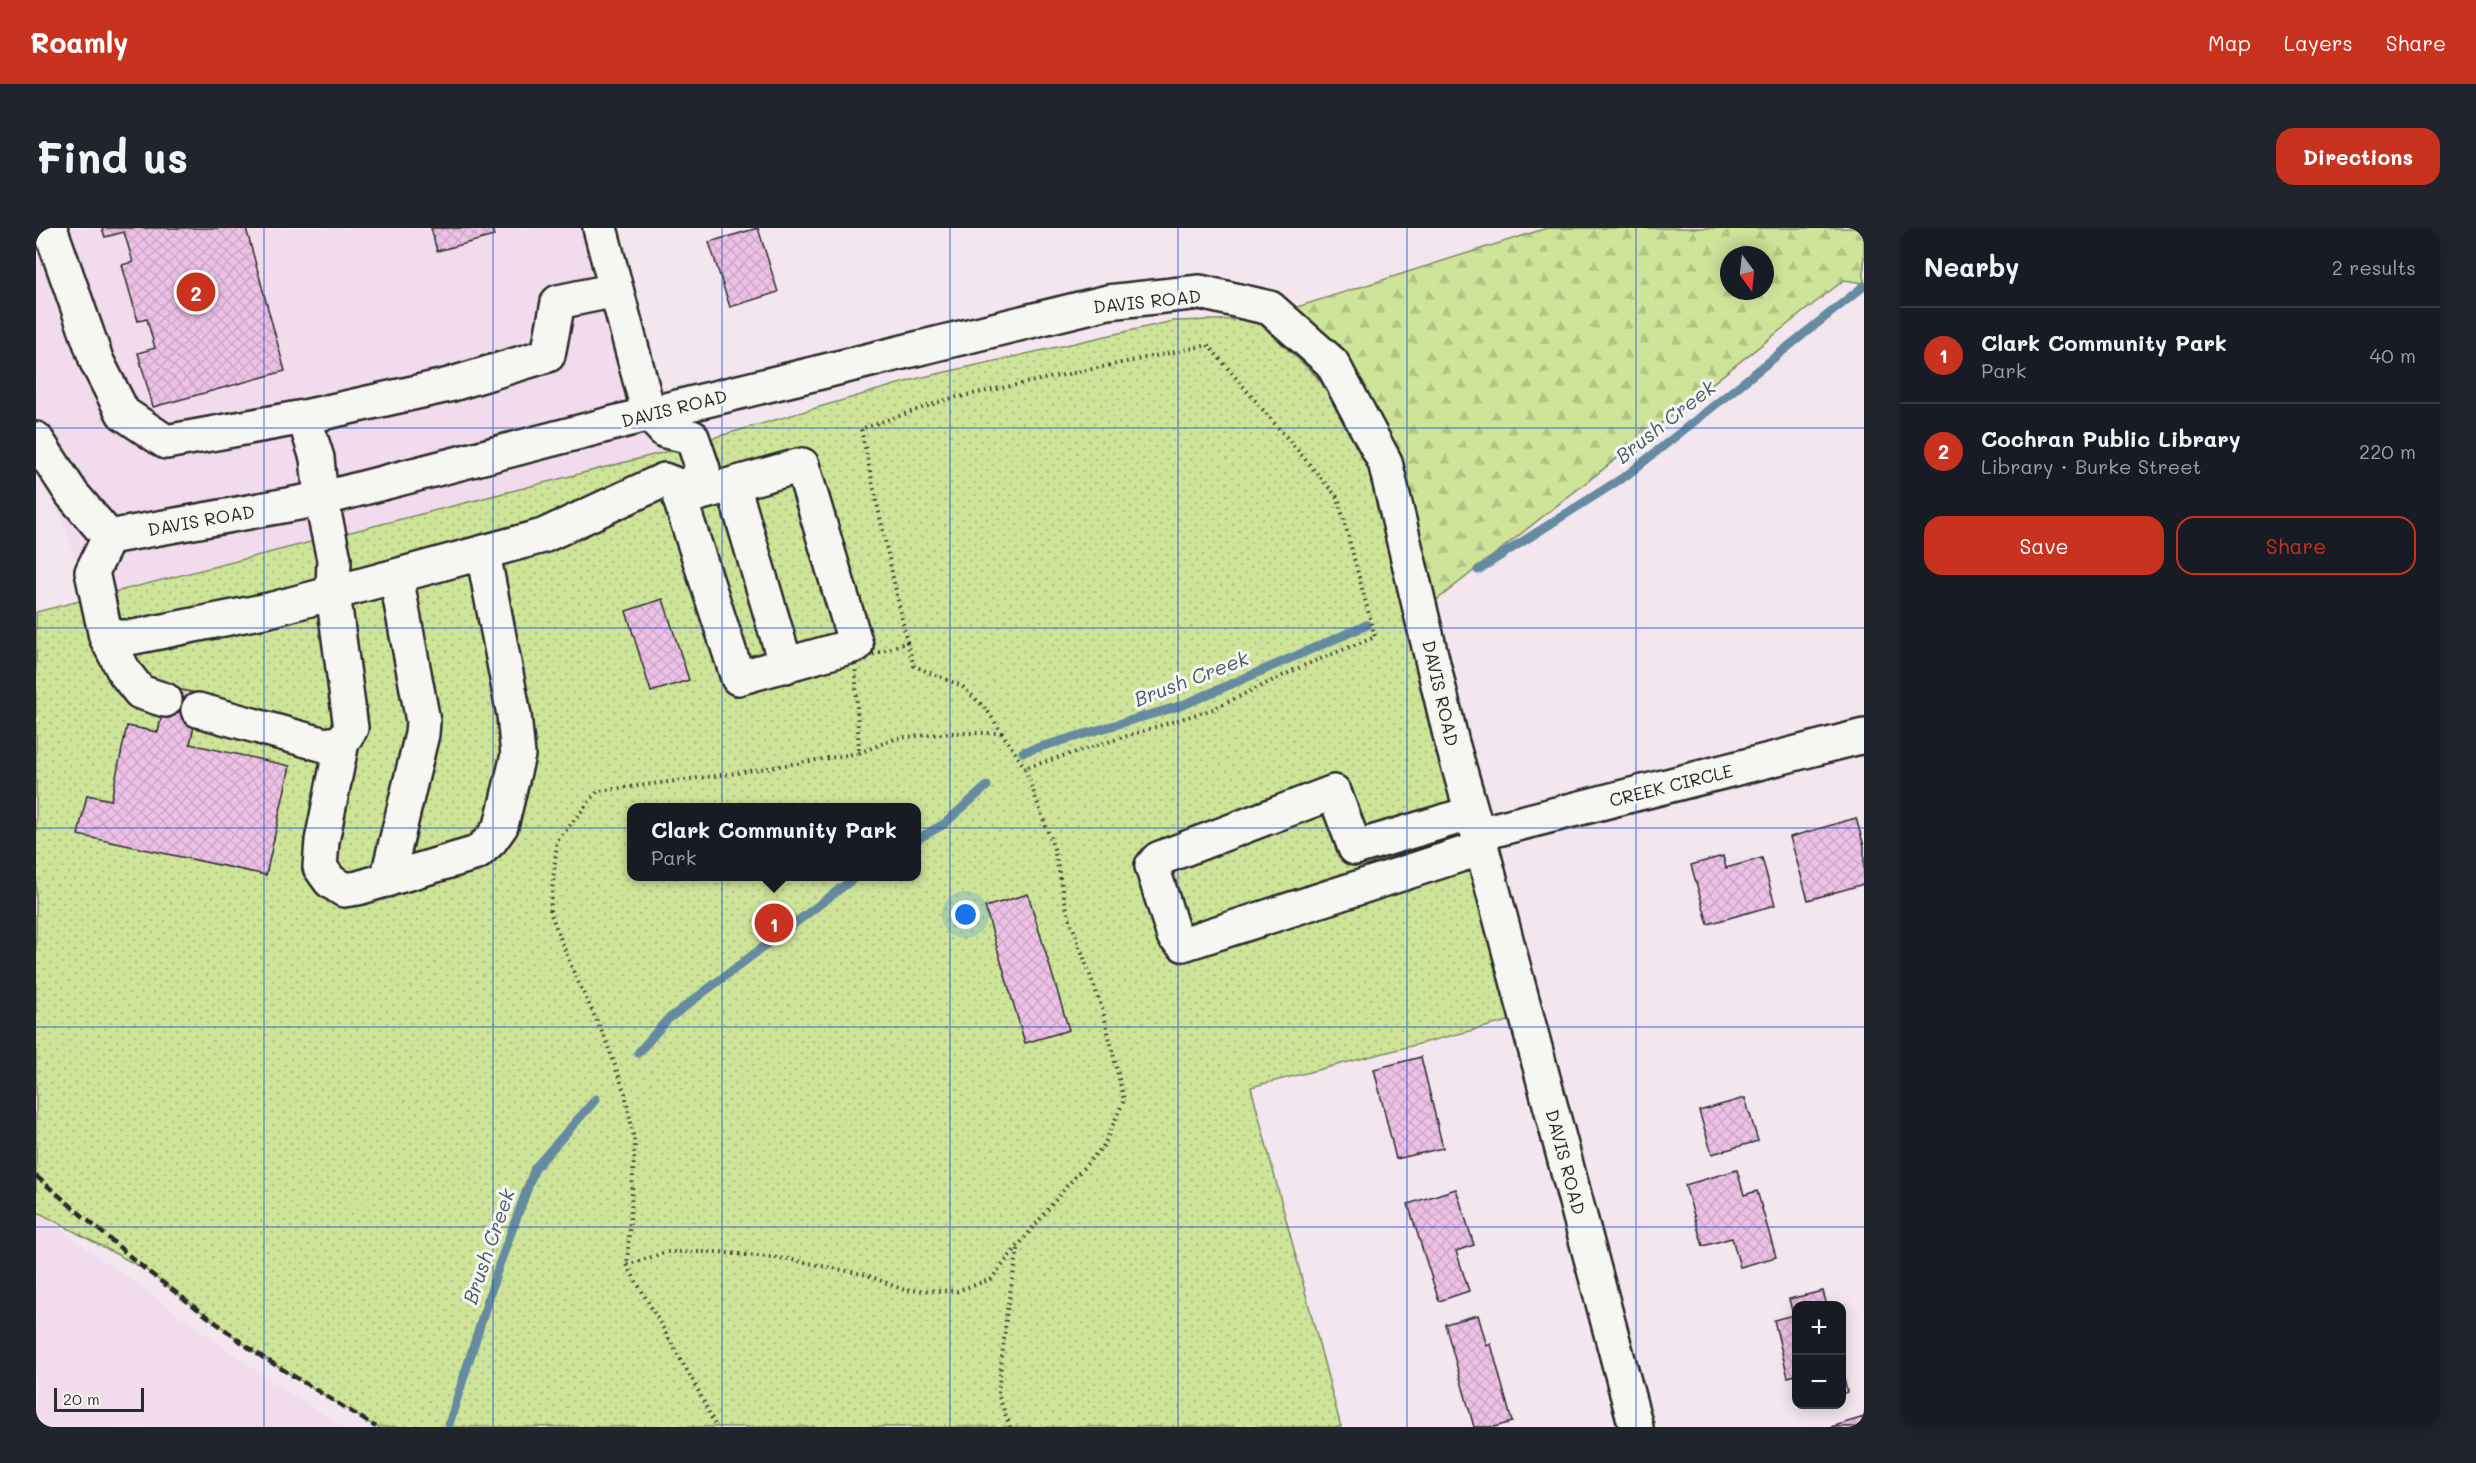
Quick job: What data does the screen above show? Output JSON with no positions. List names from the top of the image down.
{
  "streets": {
    "street": ["DAVIS ROAD", "CREEK CIRCLE"]
  },
  "crossings": [
    ["DAVIS ROAD", "CREEK CIRCLE"]
  ],
  "water": ["Brush Creek"],
  "scale_bar": "20 m",
  "north": "bottom",
  "page": {
    "header": "Roamly",
    "nav": ["Map", "Layers", "Share"],
    "buttons": [
      "Directions",
      ["Save", "Share"]
    ],
    "title": "Find us",
    "heading": ["Nearby", "2 results"],
    "pins": ["2", "1"],
    "list": [
      {
        "mark": "1",
        "name": "Clark Community Park",
        "note": "Park",
        "value": "40 m"
      },
      {
        "mark": "2",
        "name": "Cochran Public Library",
        "note": "Library · Burke Street",
        "value": "220 m"
      }
    ],
    "popup": ["Clark Community Park", "Park"],
    "map_buttons": ["+", "−"],
    "scale": "20 m"
  }
}
